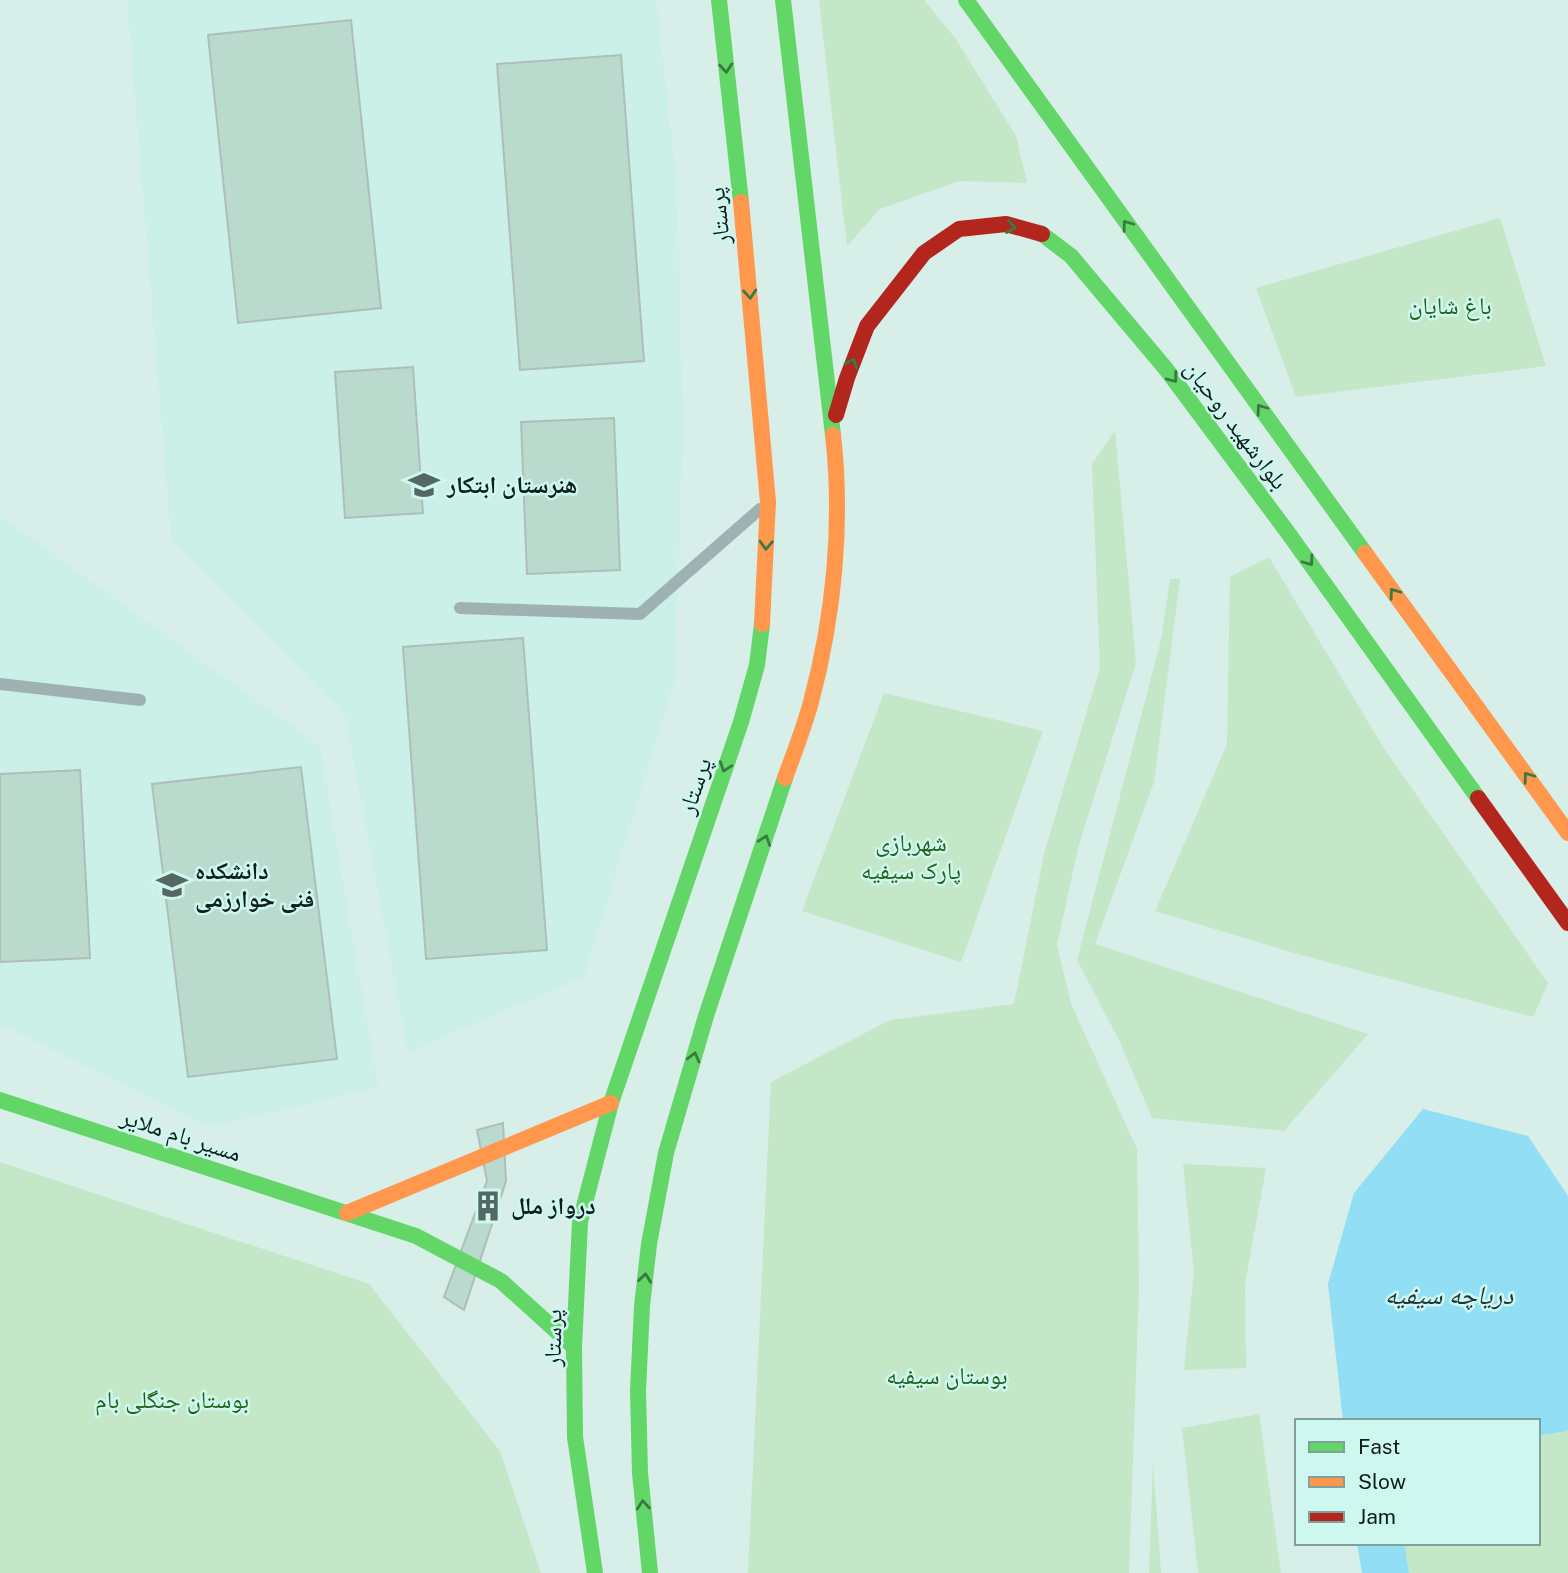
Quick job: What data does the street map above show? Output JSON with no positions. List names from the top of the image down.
{
  "streets": {
    "main road": ["پرستار", "بلوارشهید روحیان", "مسیر بام ملایر"]
  },
  "crossings": [
    ["پرستار", "مسیر بام ملایر"]
  ],
  "water": ["دریاچه سیفیه"],
  "parks": [
    "باغ شایان",
    "شهربازی پارک سیفیه",
    "بوستان سیفیه",
    "بوستان جنگلی بام"
  ],
  "places": {
    "school or university": ["هنرستان ابتکار", "دانشکده فنی خوارزمی"],
    "building": ["درواز ملل"]
  },
  "legend": ["Fast", "Slow", "Jam"]
}
